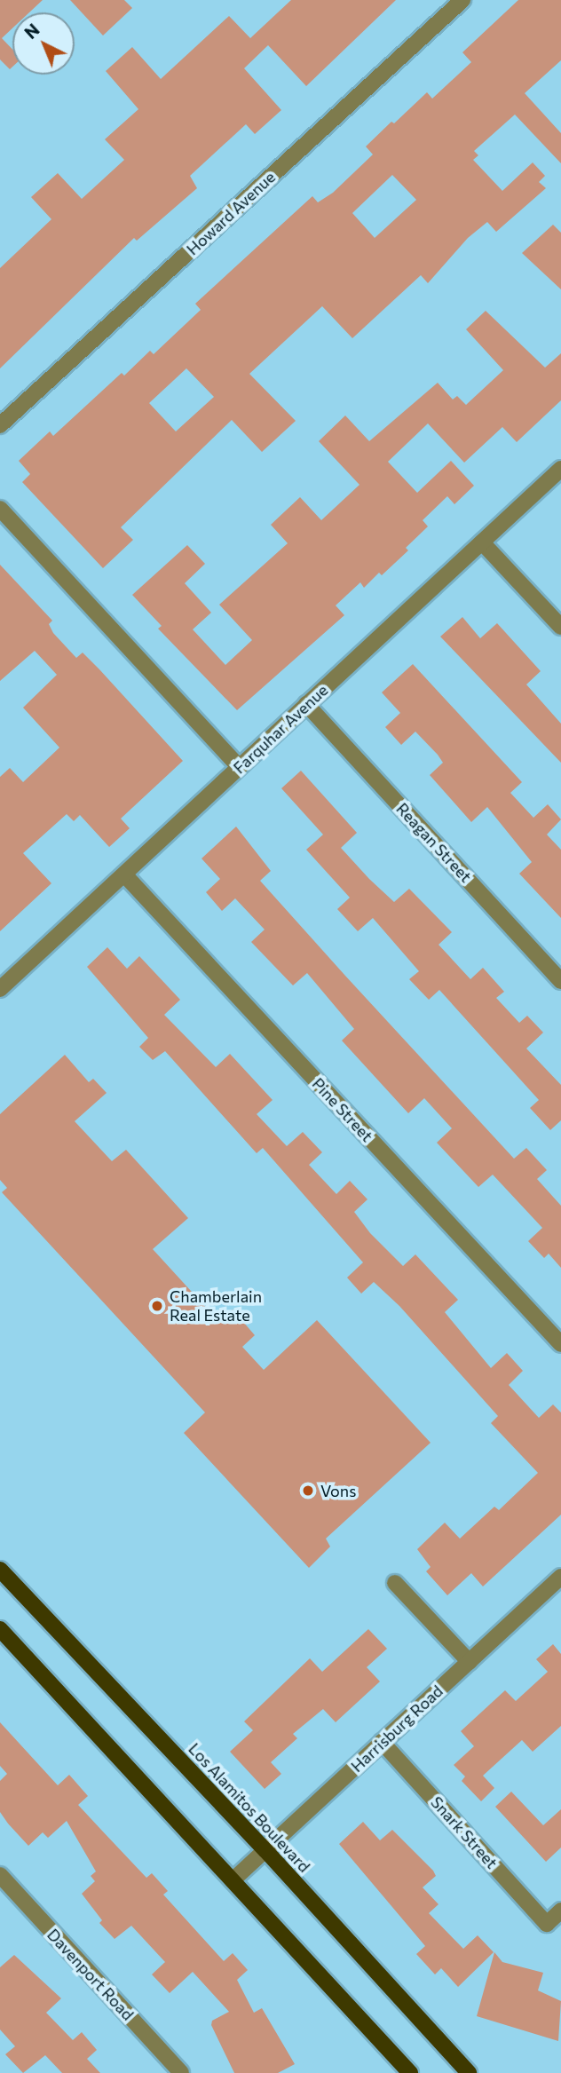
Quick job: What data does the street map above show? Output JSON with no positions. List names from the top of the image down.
{
  "streets": {
    "main road": ["Los Alamitos Boulevard"],
    "street": [
      "Howard Avenue",
      "Farquhar Avenue",
      "Reagan Street",
      "Pine Street",
      "Harrisburg Road",
      "Snark Street",
      "Davenport Road"
    ]
  },
  "crossings": [
    ["Farquhar Avenue", "Reagan Street"],
    ["Farquhar Avenue", "Pine Street"],
    ["Harrisburg Road", "Los Alamitos Boulevard"],
    ["Harrisburg Road", "Snark Street"]
  ],
  "places": ["Chamberlain Real Estate", "Vons"],
  "north": "top left"
}
